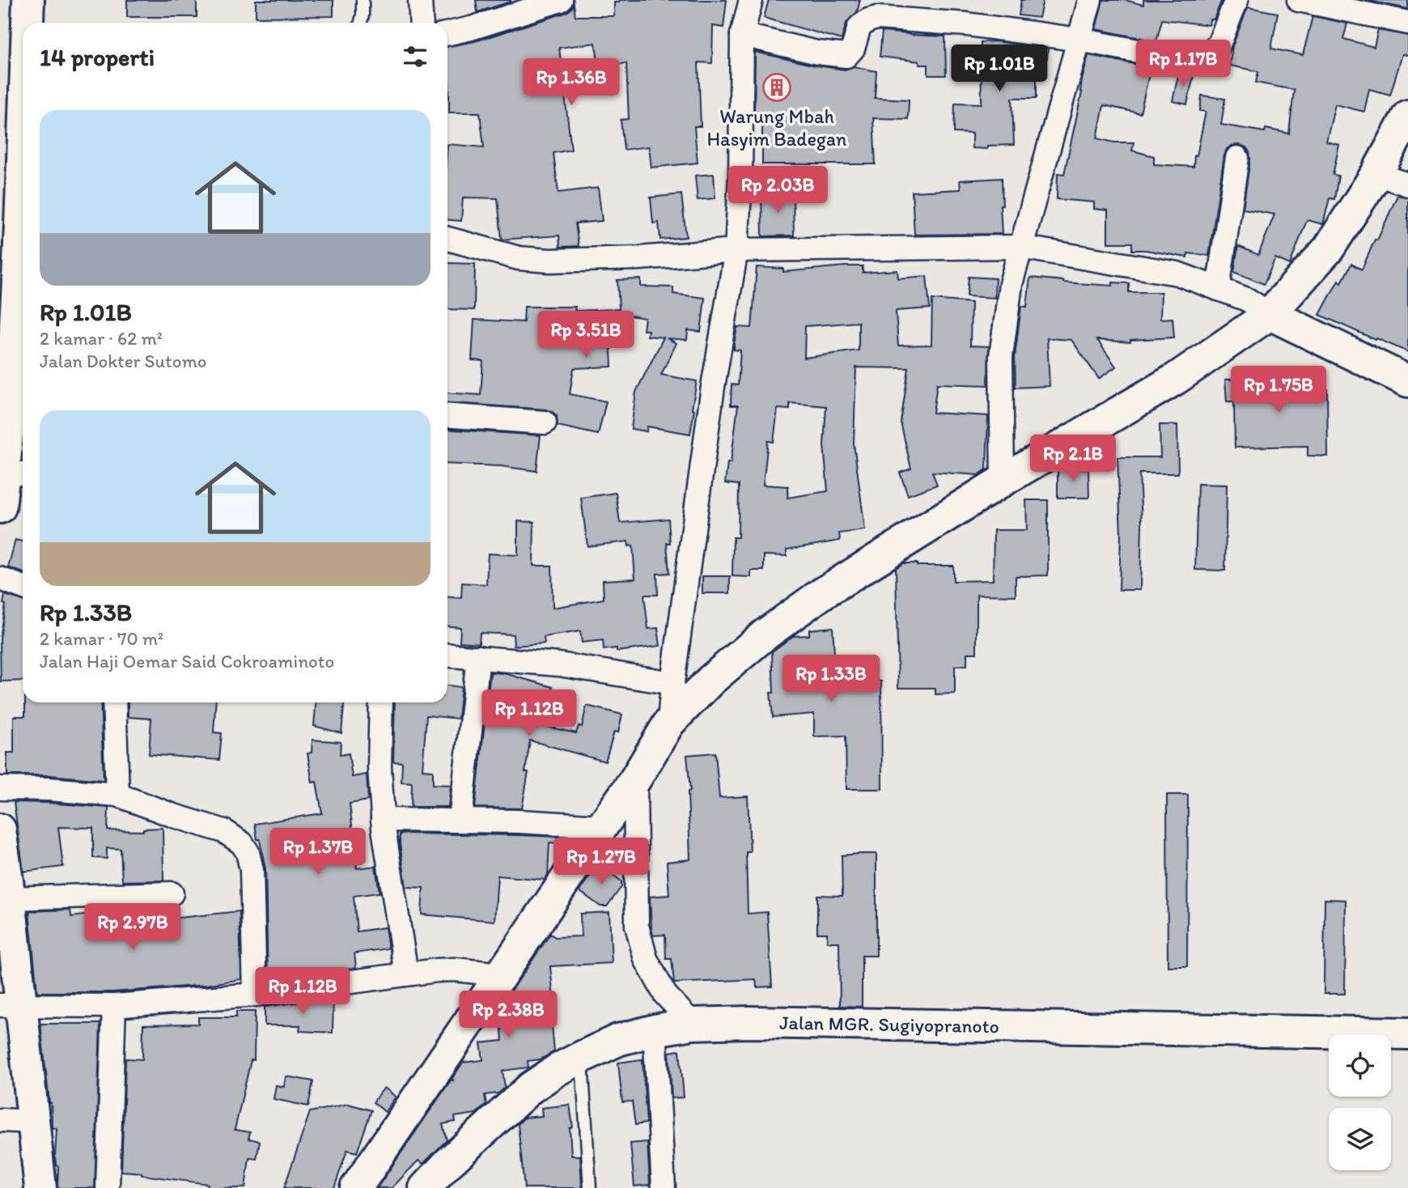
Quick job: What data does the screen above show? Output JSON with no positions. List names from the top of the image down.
{
  "streets": {
    "main road": ["Jalan MGR. Sugiyopranoto"]
  },
  "places": {
    "building": ["Warung Mbah Hasyim Badegan"]
  },
  "page": {
    "heading": "14 properti",
    "price": [
      "Rp 1.17B",
      "Rp 1.01B",
      "Rp 1.36B",
      "Rp 2.03B",
      "Rp 3.51B",
      "Rp 1.75B",
      "Rp 2.1B",
      "Rp 1.33B",
      "Rp 1.12B",
      "Rp 1.37B",
      "Rp 1.27B",
      "Rp 2.97B",
      "Rp 1.12B",
      "Rp 2.38B"
    ],
    "list": [
      {
        "name": "Rp 1.01B",
        "note": "2 kamar · 62 m² · Jalan Dokter Sutomo"
      },
      {
        "name": "Rp 1.33B",
        "note": "2 kamar · 70 m² · Jalan Haji Oemar Said Cokroaminoto"
      }
    ]
  }
}
